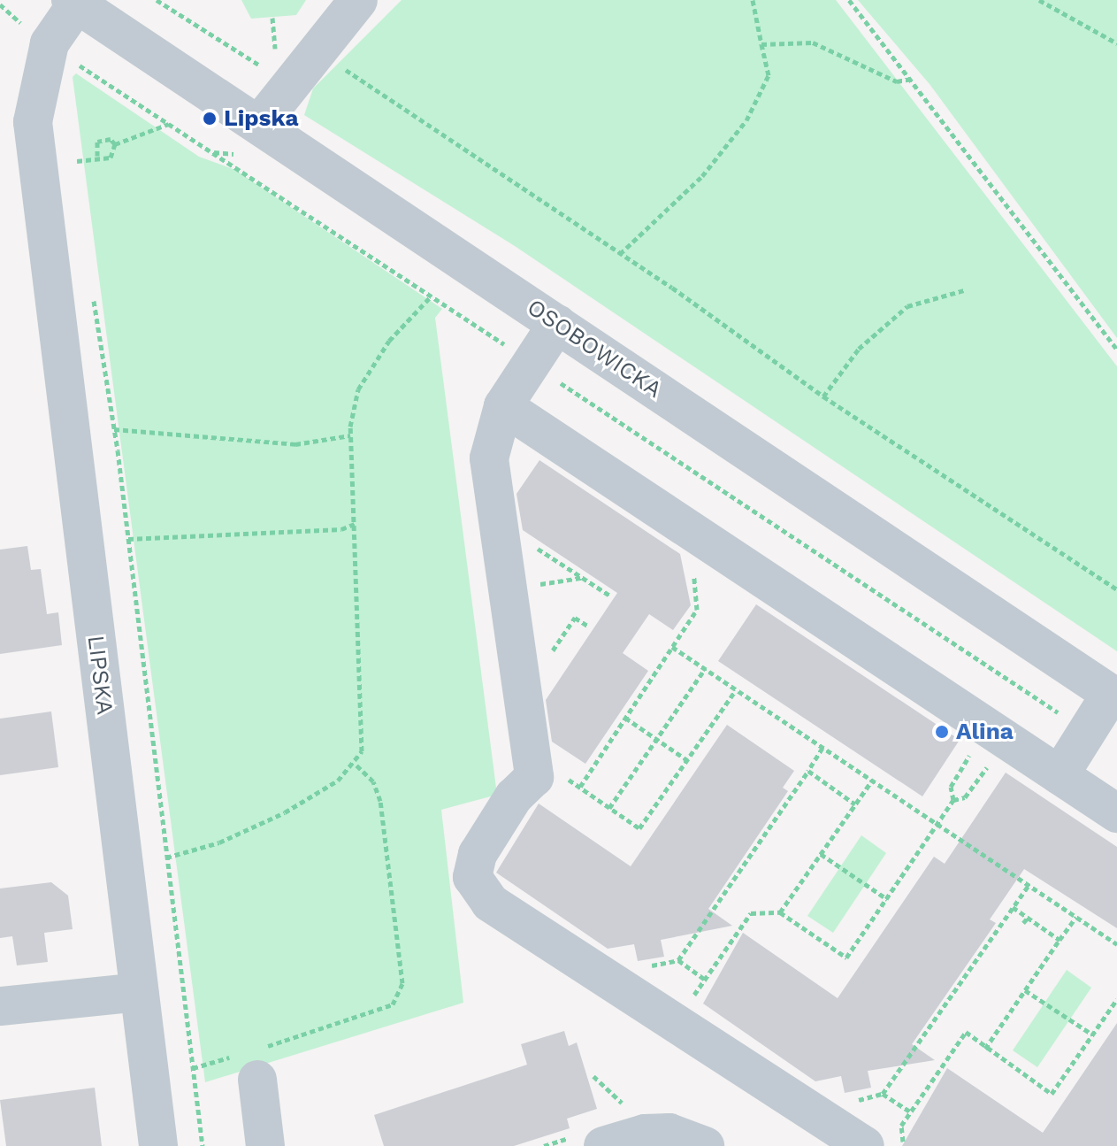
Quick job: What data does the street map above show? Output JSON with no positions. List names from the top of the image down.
{
  "streets": {
    "street": ["OSOBOWICKA", "LIPSKA"]
  },
  "crossings": [
    ["OSOBOWICKA", "LIPSKA"]
  ],
  "places": ["Lipska", "Alina"]
}
